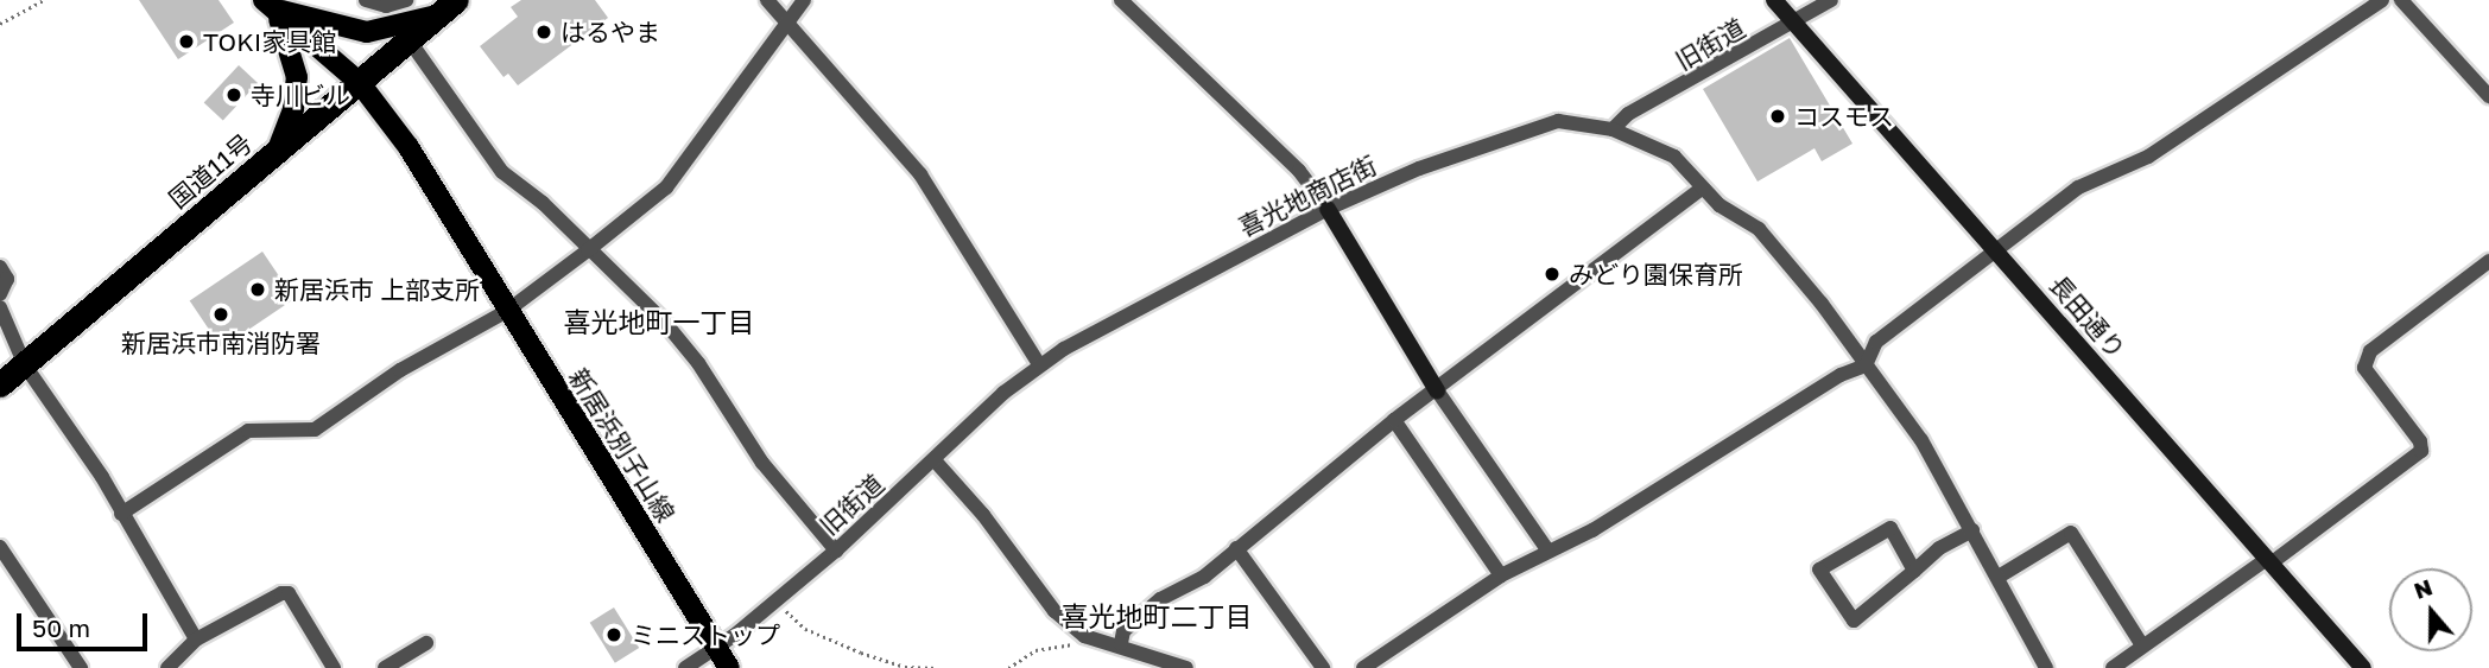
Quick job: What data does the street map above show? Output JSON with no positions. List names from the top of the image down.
{
  "streets": {
    "highway": ["国道11号"],
    "main road": ["新居浜別子山線"],
    "street": ["旧街道", "喜光地商店街", "長田通り"]
  },
  "crossings": [
    ["旧街道", "喜光地商店街"],
    ["旧街道", "長田通り"],
    ["旧街道", "新居浜別子山線"],
    ["国道11号", "新居浜別子山線"]
  ],
  "districts": ["喜光地町一丁目", "喜光地町二丁目"],
  "places": [
    "はるやま",
    "TOKI家具館",
    "寺川ビル",
    "コスモス",
    "みどり園保育所",
    "新居浜市 上部支所",
    "新居浜市南消防署",
    "ミニストップ"
  ],
  "scale_bar": "50 m",
  "north": "top"
}
